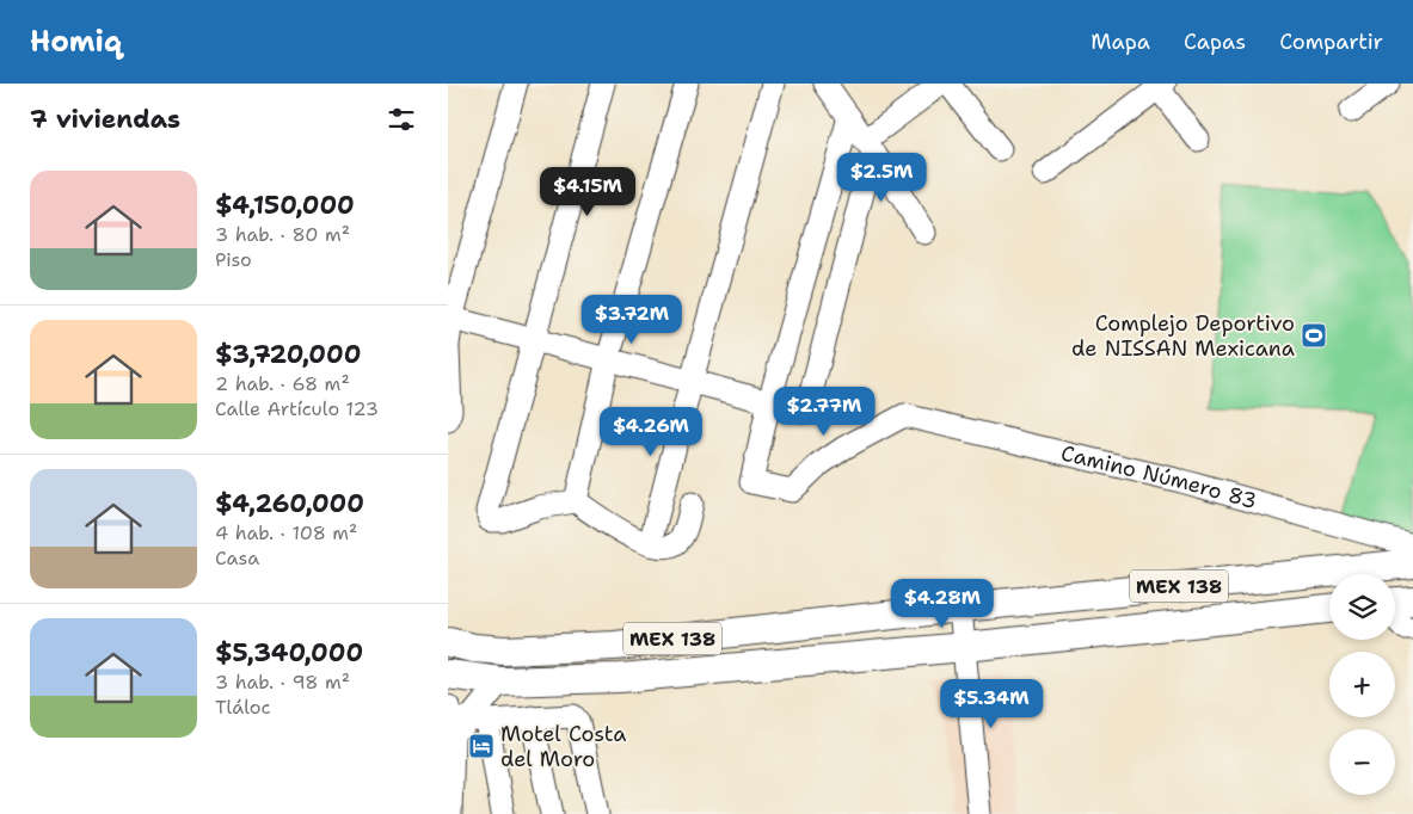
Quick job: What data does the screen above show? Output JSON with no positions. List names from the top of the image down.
{
  "streets": {
    "main road": ["MEX 138"],
    "street": ["Camino Número 83"]
  },
  "places": {
    "sports": ["Complejo Deportivo de NISSAN Mexicana"],
    "hotel": ["Motel Costa del Moro"]
  },
  "page": {
    "header": "Homiq",
    "nav": ["Mapa", "Capas", "Compartir"],
    "heading": "7 viviendas",
    "price": [
      "$2.5M",
      "$4.15M",
      "$3.72M",
      "$2.77M",
      "$4.26M",
      "$4.28M",
      "$5.34M"
    ],
    "list": [
      {
        "name": "$4,150,000",
        "note": "3 hab. · 80 m² · Piso"
      },
      {
        "name": "$3,720,000",
        "note": "2 hab. · 68 m² · Calle Artículo 123"
      },
      {
        "name": "$4,260,000",
        "note": "4 hab. · 108 m² · Casa"
      },
      {
        "name": "$5,340,000",
        "note": "3 hab. · 98 m² · Tláloc"
      }
    ],
    "map_buttons": ["+", "−"]
  }
}
